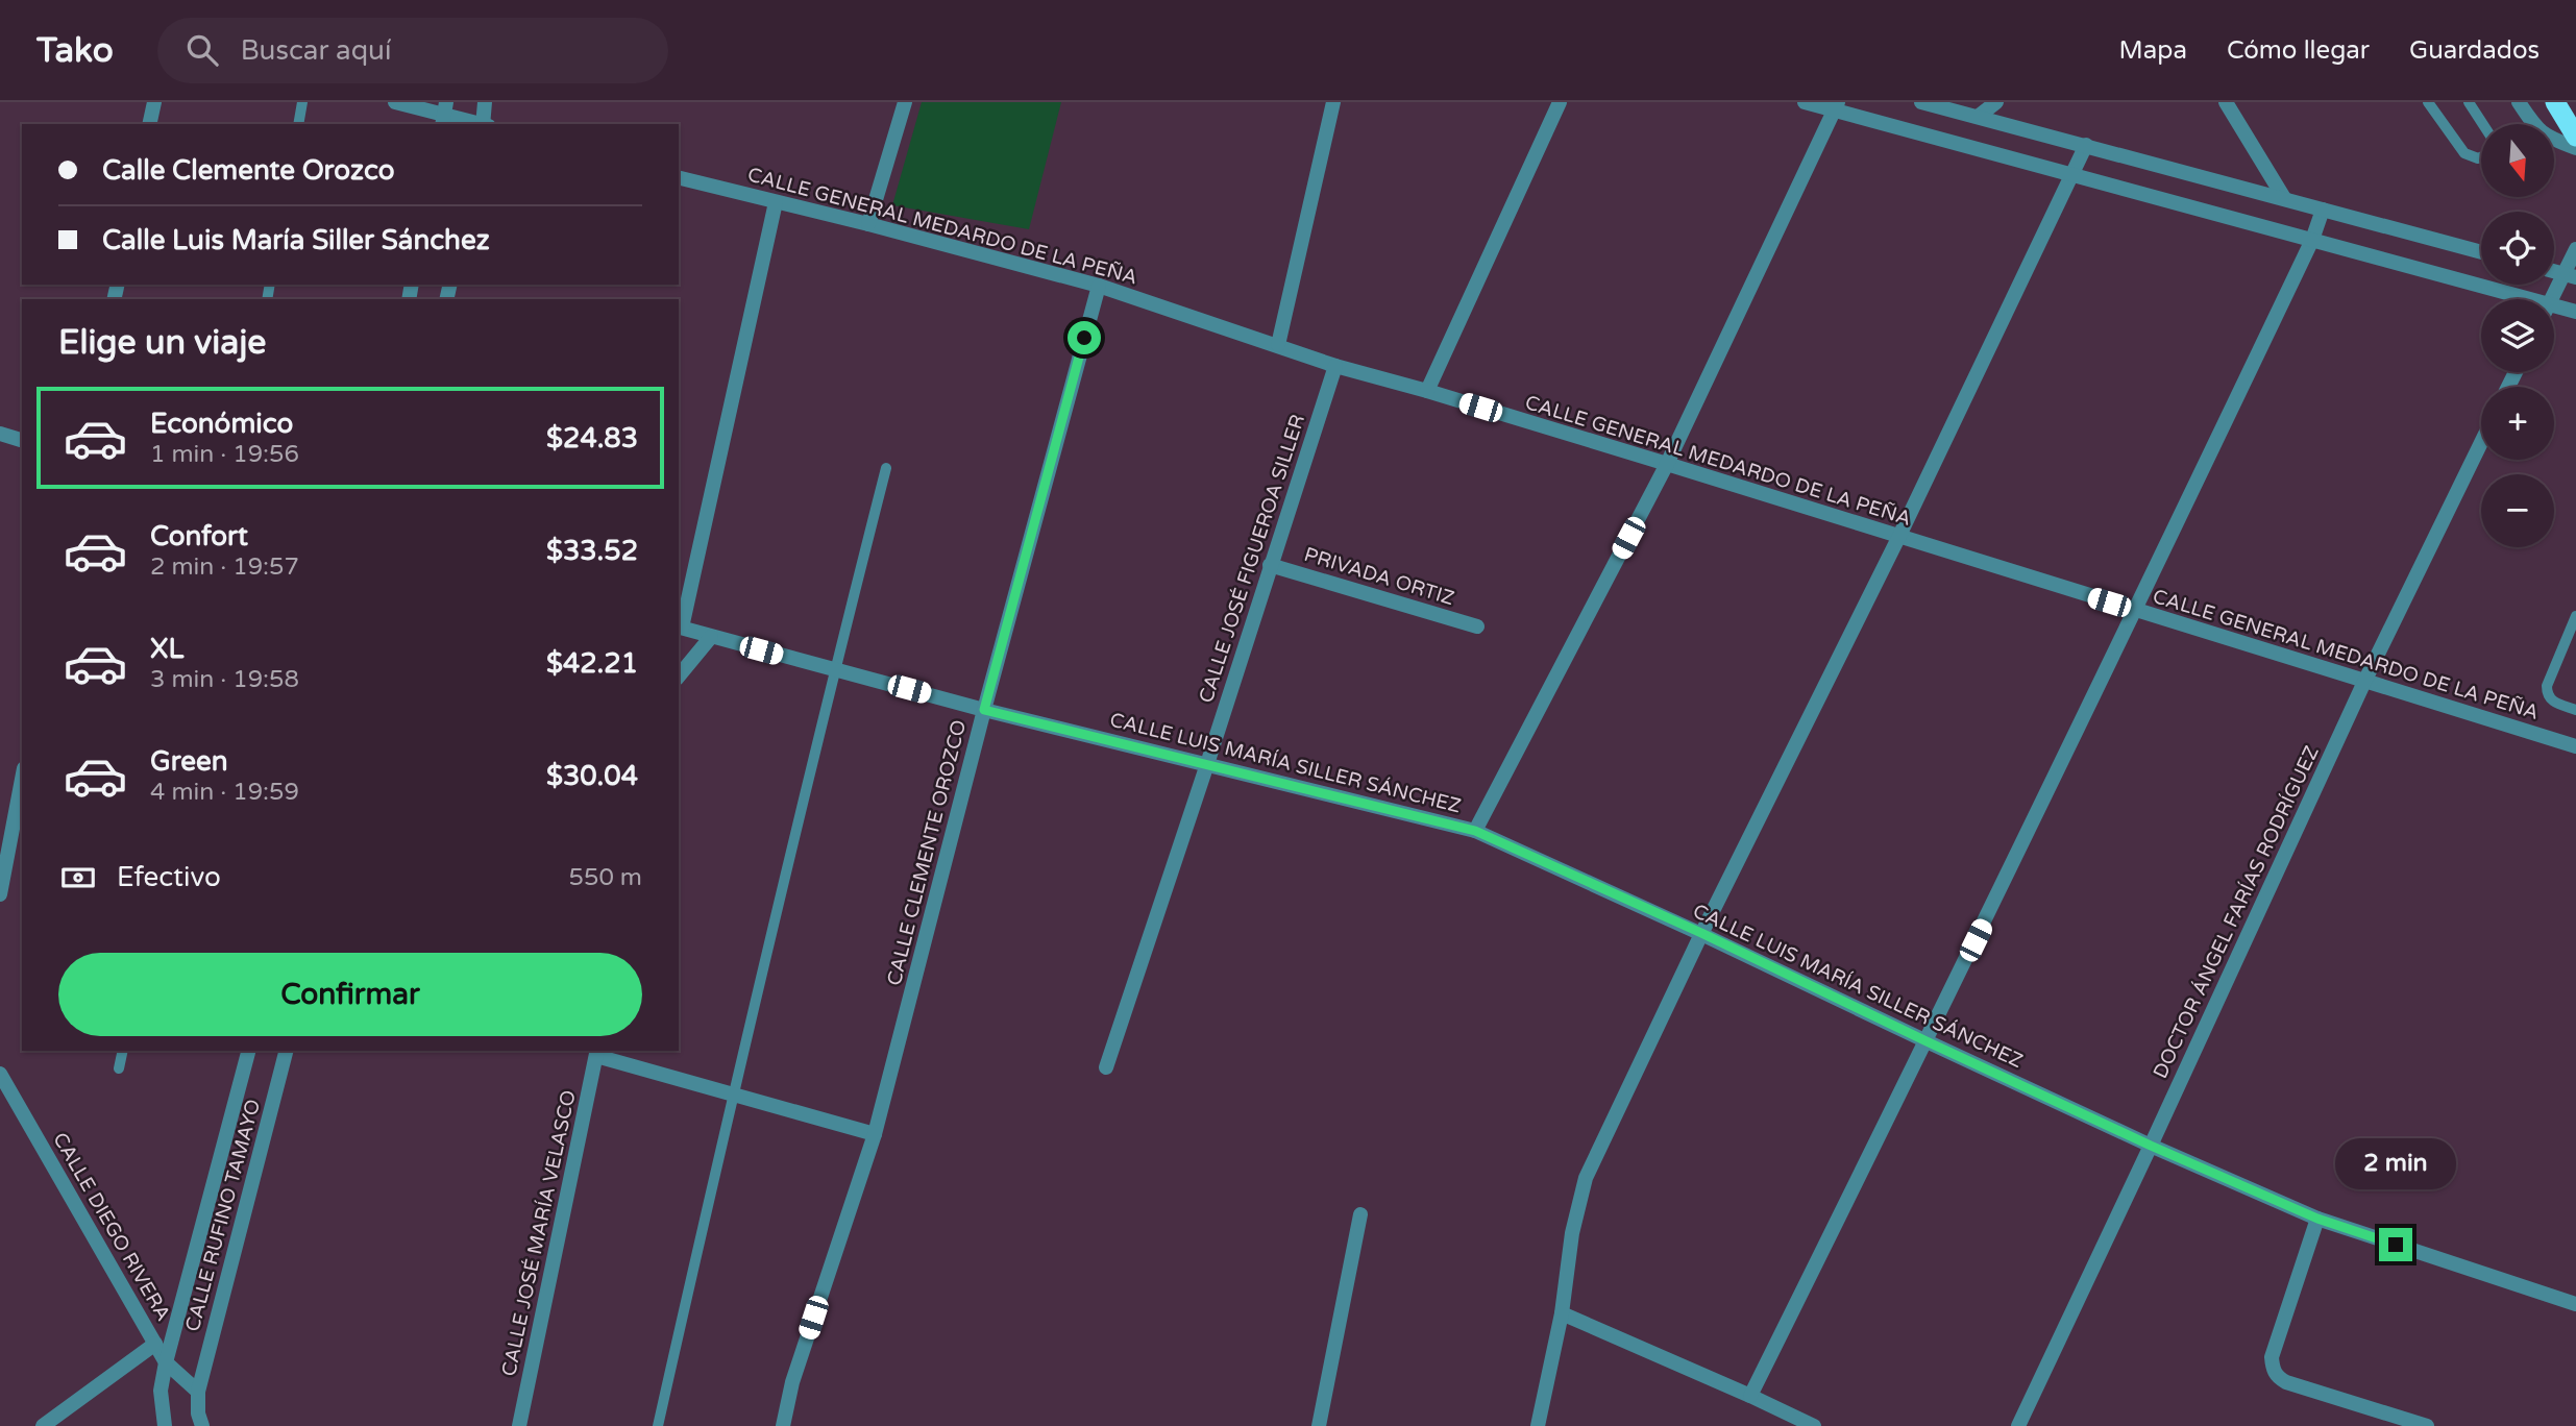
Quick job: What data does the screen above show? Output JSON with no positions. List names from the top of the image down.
{
  "streets": {
    "street": [
      "CALLE GENERAL MEDARDO DE LA PEÑA",
      "CALLE JOSÉ FIGUEROA SILLER",
      "PRIVADA ORTIZ",
      "CALLE LUIS MARÍA SILLER SÁNCHEZ",
      "CALLE CLEMENTE OROZCO",
      "DOCTOR ÁNGEL FARÍAS RODRÍGUEZ",
      "CALLE RUFINO TAMAYO",
      "CALLE DIEGO RIVERA",
      "CALLE JOSÉ MARÍA VELASCO"
    ]
  },
  "crossings": [
    ["CALLE GENERAL MEDARDO DE LA PEÑA", "CALLE JOSÉ FIGUEROA SILLER"],
    ["CALLE GENERAL MEDARDO DE LA PEÑA", "CALLE CLEMENTE OROZCO"],
    ["CALLE GENERAL MEDARDO DE LA PEÑA", "DOCTOR ÁNGEL FARÍAS RODRÍGUEZ"],
    ["CALLE JOSÉ FIGUEROA SILLER", "PRIVADA ORTIZ"],
    ["CALLE JOSÉ FIGUEROA SILLER", "CALLE LUIS MARÍA SILLER SÁNCHEZ"],
    ["CALLE LUIS MARÍA SILLER SÁNCHEZ", "CALLE CLEMENTE OROZCO"],
    ["CALLE LUIS MARÍA SILLER SÁNCHEZ", "DOCTOR ÁNGEL FARÍAS RODRÍGUEZ"],
    ["CALLE RUFINO TAMAYO", "CALLE DIEGO RIVERA"]
  ],
  "north": "bottom",
  "page": {
    "header": "Tako",
    "search": "Buscar aquí",
    "nav": ["Mapa", "Cómo llegar", "Guardados"],
    "map_buttons": ["+", "−"],
    "banner": ["Calle Clemente Orozco", "Calle Luis María Siller Sánchez"],
    "heading": "Elige un viaje",
    "list": [
      {
        "name": "Económico",
        "note": "1 min · 19:56",
        "value": "$24.83"
      },
      {
        "name": "Confort",
        "note": "2 min · 19:57",
        "value": "$33.52"
      },
      {
        "name": "XL",
        "note": "3 min · 19:58",
        "value": "$42.21"
      },
      {
        "name": "Green",
        "note": "4 min · 19:59",
        "value": "$30.04"
      }
    ],
    "pay": ["Efectivo", "550 m"],
    "buttons": "Confirmar",
    "bubble": "2 min"
  }
}
